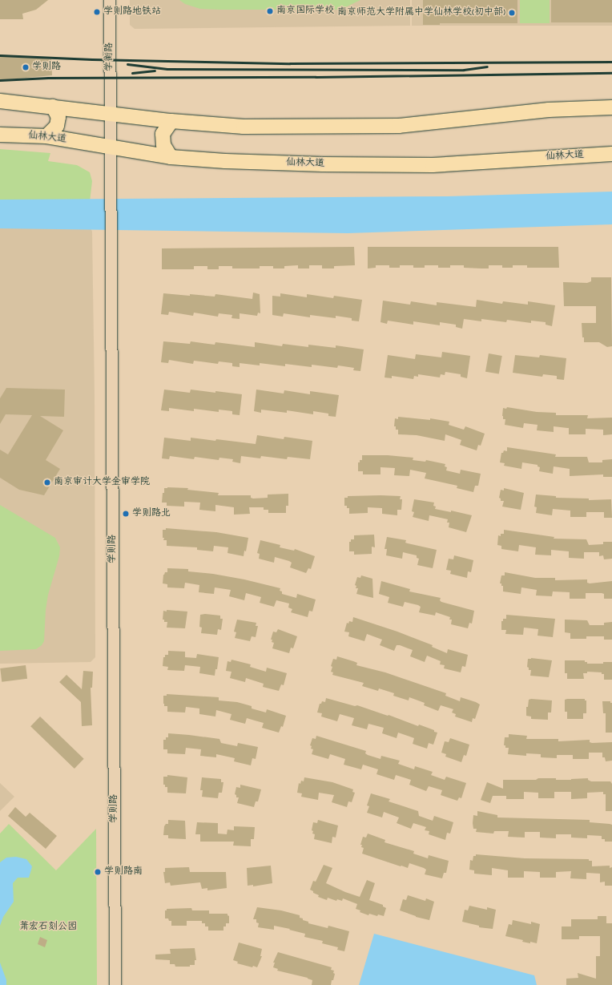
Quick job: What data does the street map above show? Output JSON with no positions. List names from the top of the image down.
{
  "streets": {
    "main road": ["仙林大道"],
    "street": ["学衡路", "学则路"]
  },
  "crossings": [
    ["学衡路", "学则路"],
    ["仙林大道", "学则路"]
  ],
  "parks": ["萧宏石刻公园"],
  "places": [
    "南京国际学校",
    "学则路地铁站",
    "南京师范大学附属中学仙林学校(初中部)",
    "学则路",
    "南京审计大学金审学院",
    "学则路北",
    "学则路南"
  ]
}
